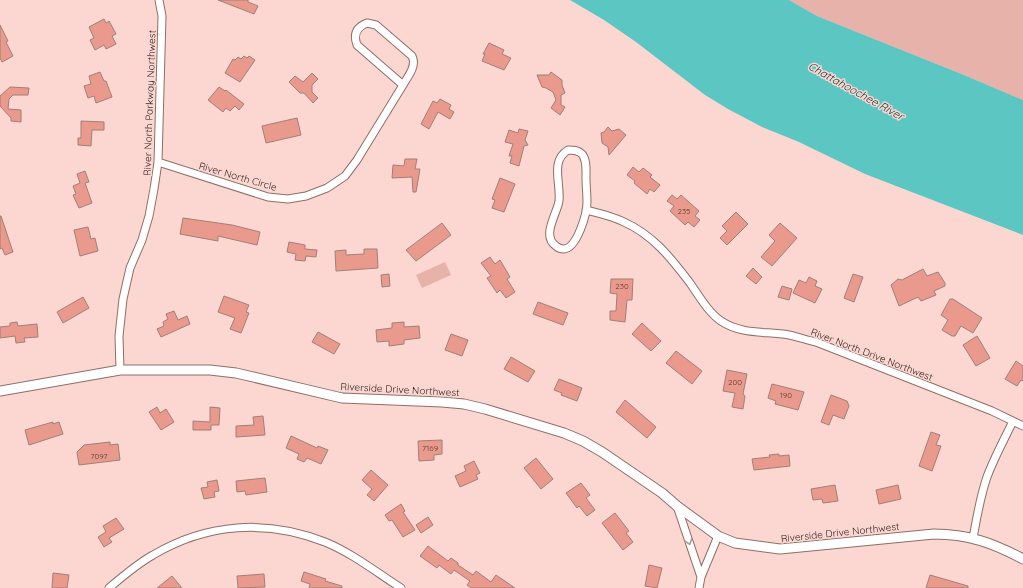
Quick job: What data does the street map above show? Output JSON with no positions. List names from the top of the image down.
{
  "streets": {
    "street": [
      "River North Parkway Northwest",
      "River North Circle",
      "River North Drive Northwest",
      "Riverside Drive Northwest"
    ]
  },
  "crossings": [
    ["River North Parkway Northwest", "River North Circle"],
    ["River North Parkway Northwest", "Riverside Drive Northwest"]
  ],
  "water": ["Chattahoochee River"],
  "house_numbers": [
    "235",
    "230",
    "200",
    "190",
    "7169",
    "7097"
  ]
}
